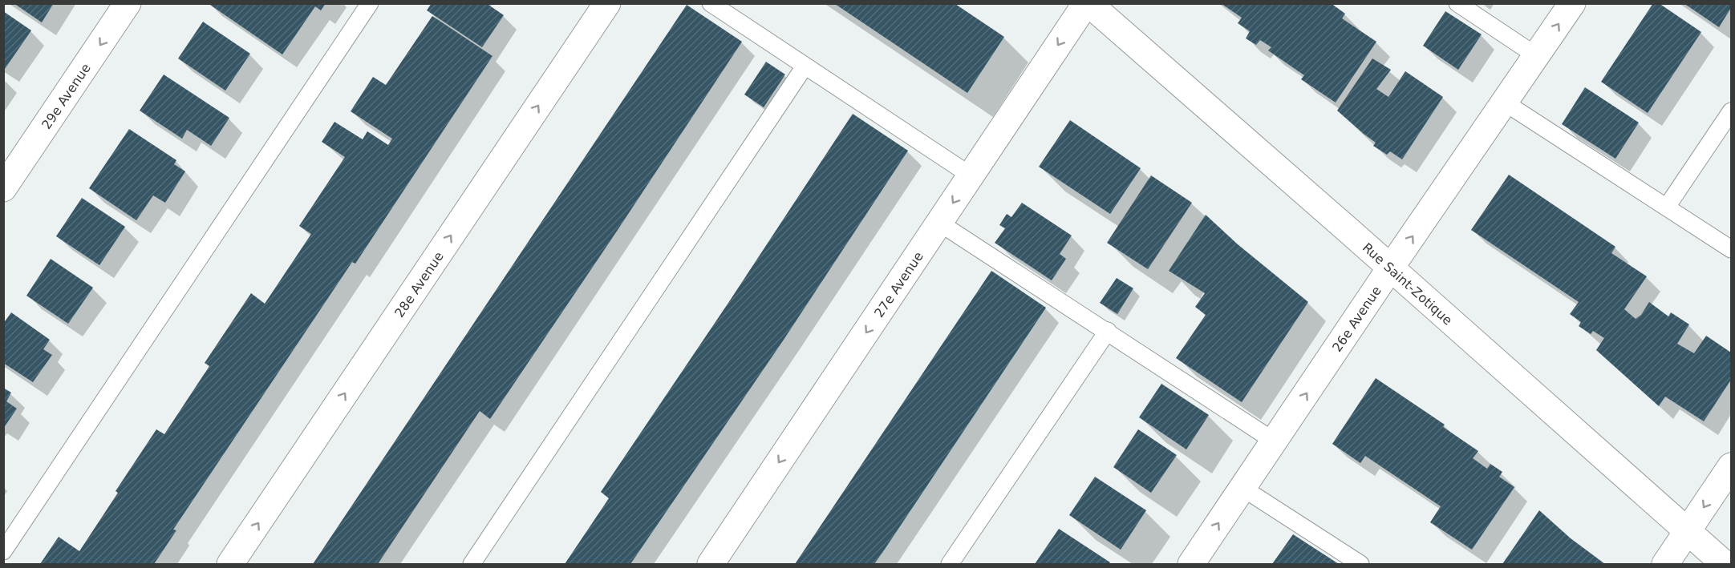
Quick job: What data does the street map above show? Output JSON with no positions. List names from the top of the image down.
{
  "streets": {
    "street": [
      "29e Avenue",
      "Rue Saint-Zotique",
      "28e Avenue",
      "27e Avenue",
      "26e Avenue"
    ]
  },
  "crossings": [
    ["Rue Saint-Zotique", "27e Avenue"],
    ["Rue Saint-Zotique", "26e Avenue"]
  ],
  "one_way": [
    "29e Avenue",
    "28e Avenue",
    "27e Avenue",
    "26e Avenue"
  ]
}
